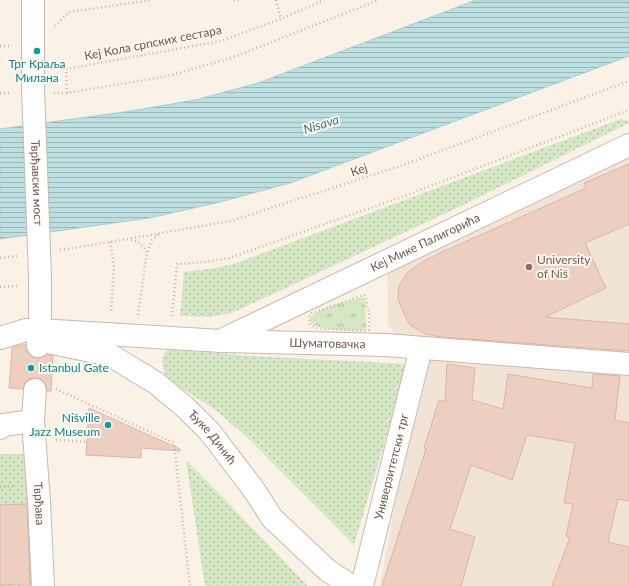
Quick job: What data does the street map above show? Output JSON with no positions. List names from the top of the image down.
{
  "streets": {
    "street": [
      "Тврђавски мост",
      "Кеј Мике Палигорића",
      "Шуматовачка",
      "Ђуке Динић",
      "Универзитетски трг",
      "Тврђава"
    ],
    "path": ["Кеј Кола српских сестара", "Кеј"]
  },
  "crossings": [
    ["Тврђавски мост", "Шуматовачка"],
    ["Тврђавски мост", "Ђуке Динић"],
    ["Кеј Мике Палигорића", "Шуматовачка"],
    ["Шуматовачка", "Ђуке Динић"],
    ["Шуматовачка", "Универзитетски трг"]
  ],
  "water": ["Nisava"],
  "places": [
    "Трг Краља Милана",
    "University of Niš",
    "Istanbul Gate",
    "Nišville Jazz Museum"
  ]
}
